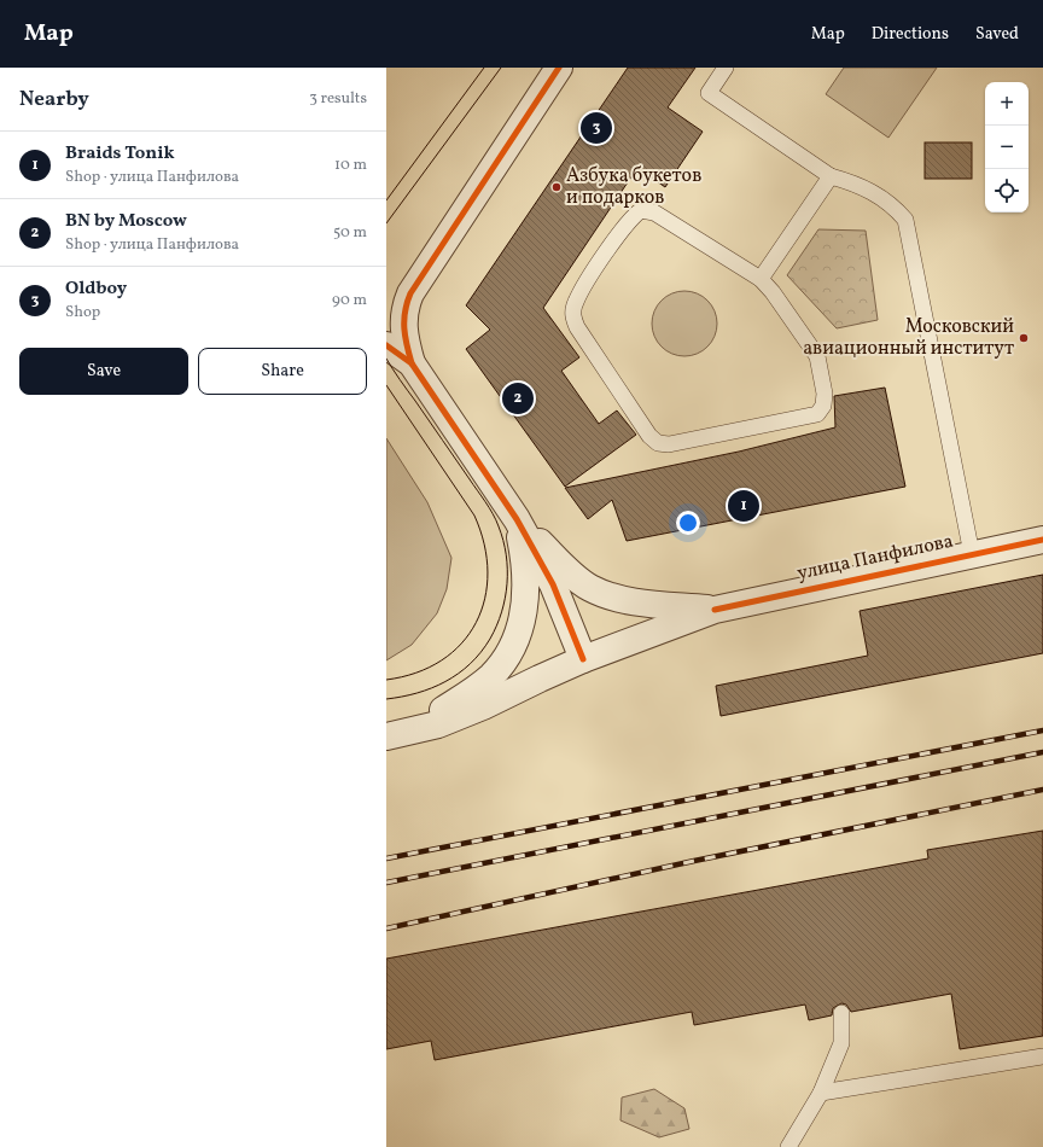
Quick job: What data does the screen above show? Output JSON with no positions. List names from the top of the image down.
{
  "streets": {
    "street": ["улица Панфилова"]
  },
  "places": ["Азбука букетов и подарков", "Московский авиационный институт"],
  "page": {
    "header": "Map",
    "nav": ["Map", "Directions", "Saved"],
    "heading": ["Nearby", "3 results"],
    "map_buttons": ["+", "−"],
    "pins": ["3", "2", "1"],
    "list": [
      {
        "mark": "1",
        "name": "Braids Tonik",
        "note": "Shop · улица Панфилова",
        "value": "10 m"
      },
      {
        "mark": "2",
        "name": "BN by Moscow",
        "note": "Shop · улица Панфилова",
        "value": "50 m"
      },
      {
        "mark": "3",
        "name": "Oldboy",
        "note": "Shop",
        "value": "90 m"
      }
    ],
    "buttons": ["Save", "Share"]
  }
}
